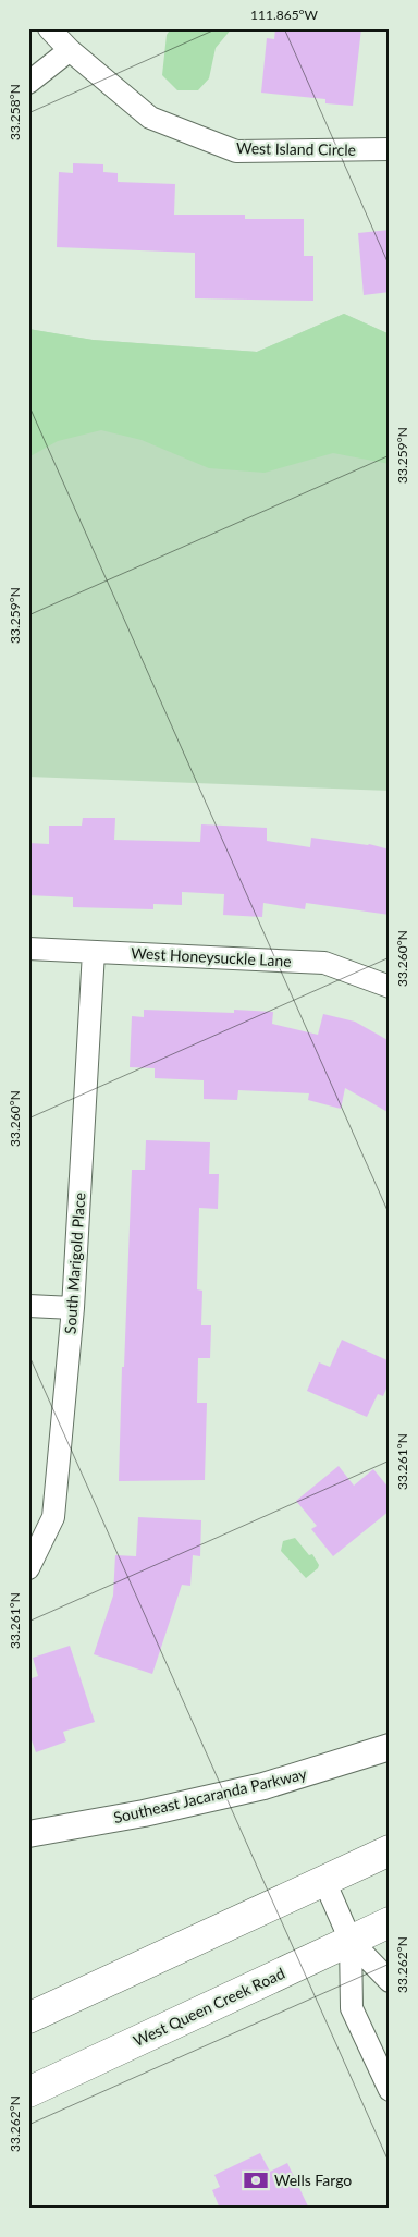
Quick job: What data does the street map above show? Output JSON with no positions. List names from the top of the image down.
{
  "streets": {
    "main road": ["West Queen Creek Road"],
    "street": [
      "West Island Circle",
      "West Honeysuckle Lane",
      "South Marigold Place",
      "Southeast Jacaranda Parkway"
    ]
  },
  "crossings": [
    ["West Honeysuckle Lane", "South Marigold Place"]
  ],
  "places": {
    "bank": ["Wells Fargo"]
  },
  "coordinates": [
    "111.865°W",
    "33.258°N",
    "33.259°N",
    "33.260°N",
    "33.261°N",
    "33.262°N"
  ]
}
